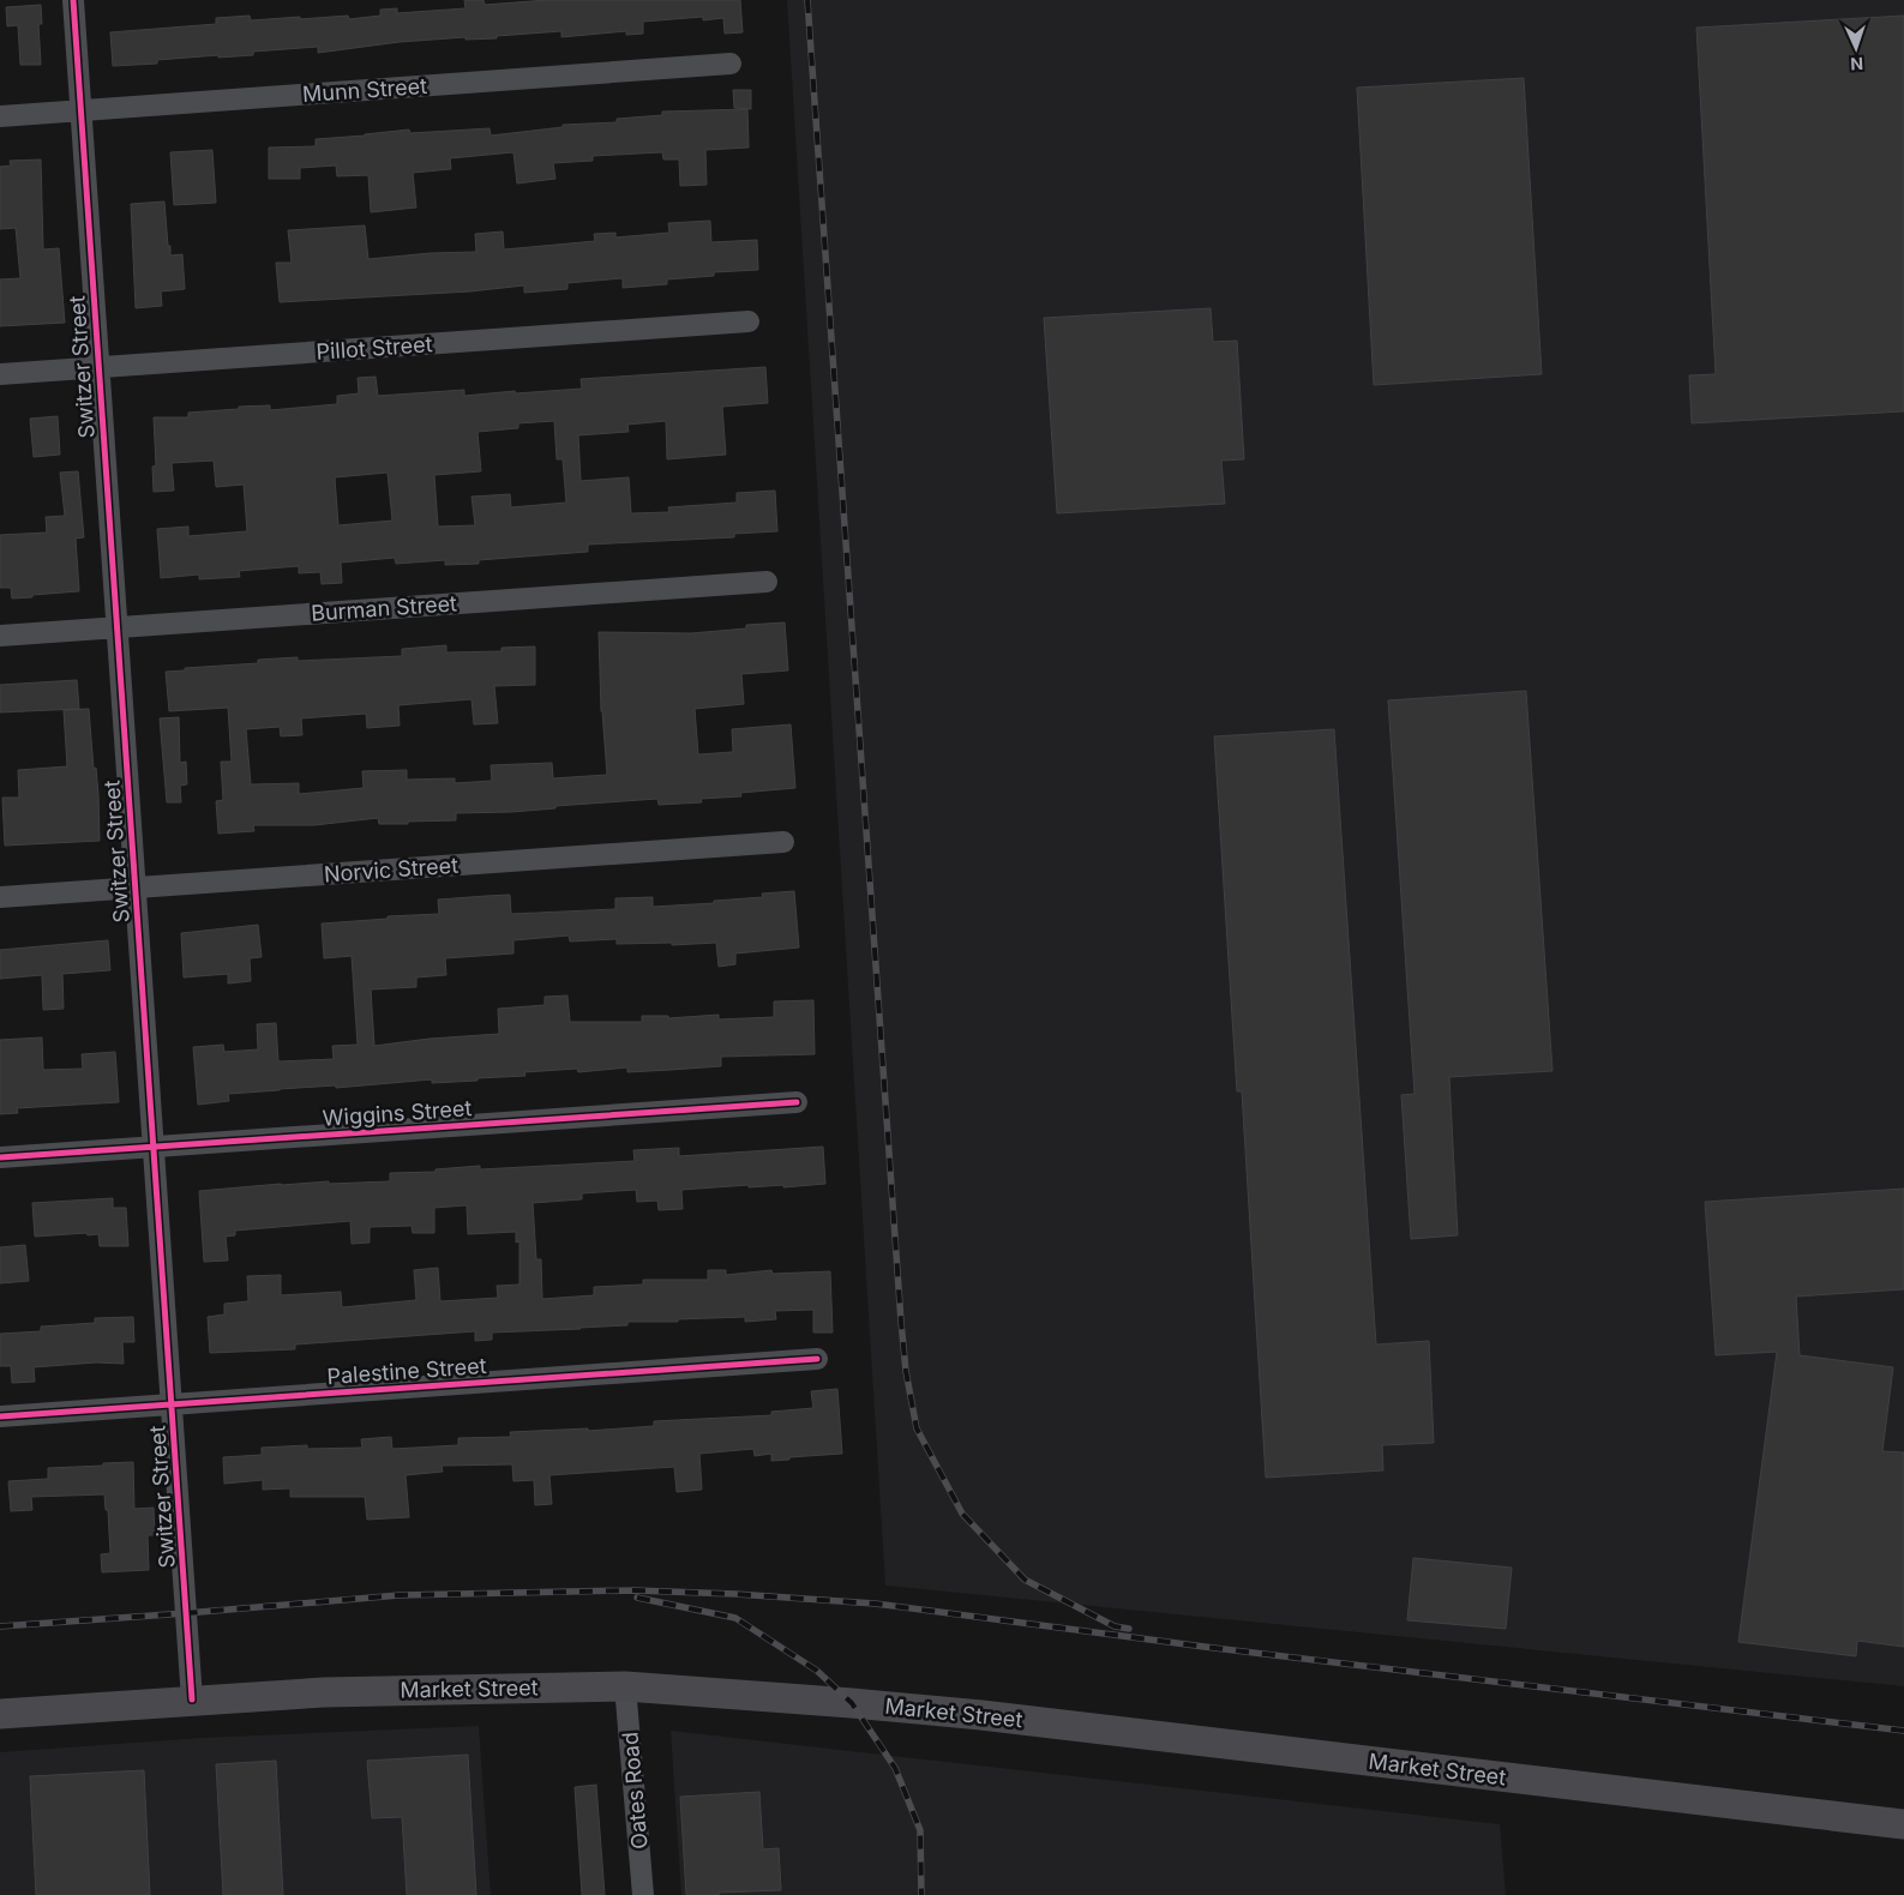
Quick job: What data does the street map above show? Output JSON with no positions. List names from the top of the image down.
{
  "streets": {
    "main road": ["Market Street"],
    "street": [
      "Munn Street",
      "Pillot Street",
      "Switzer Street",
      "Burman Street",
      "Norvic Street",
      "Wiggins Street",
      "Palestine Street",
      "Oates Road"
    ]
  },
  "crossings": [
    ["Munn Street", "Switzer Street"],
    ["Pillot Street", "Switzer Street"],
    ["Switzer Street", "Burman Street"],
    ["Switzer Street", "Norvic Street"],
    ["Switzer Street", "Wiggins Street"],
    ["Switzer Street", "Palestine Street"],
    ["Switzer Street", "Market Street"],
    ["Market Street", "Oates Road"]
  ],
  "north": "bottom"
}
